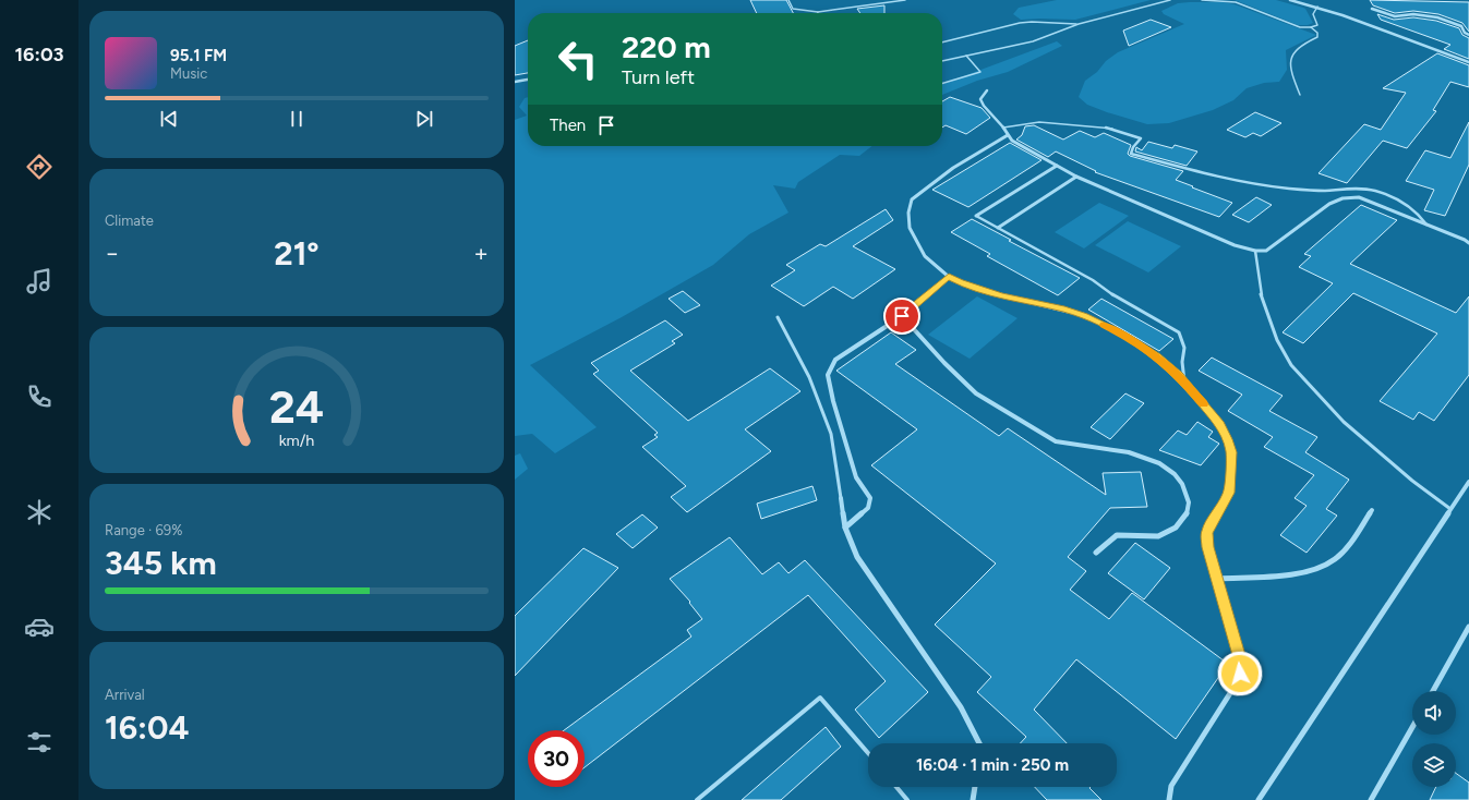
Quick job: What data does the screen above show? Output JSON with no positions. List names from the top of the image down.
{
  "page": {
    "tabs": "16:03",
    "turn": ["220 m", "Turn left"],
    "song": ["95.1 FM", "Music"],
    "then": "Then",
    "tile": [
      "Climate",
      ["Range · 69%", "345 km"],
      ["Arrival", "16:04"]
    ],
    "heat": ["−", "21°", "+"],
    "limit": "30",
    "trip": "16:04 · 1 min · 250 m",
    "gauge": ["24", "km/h"]
  }
}
